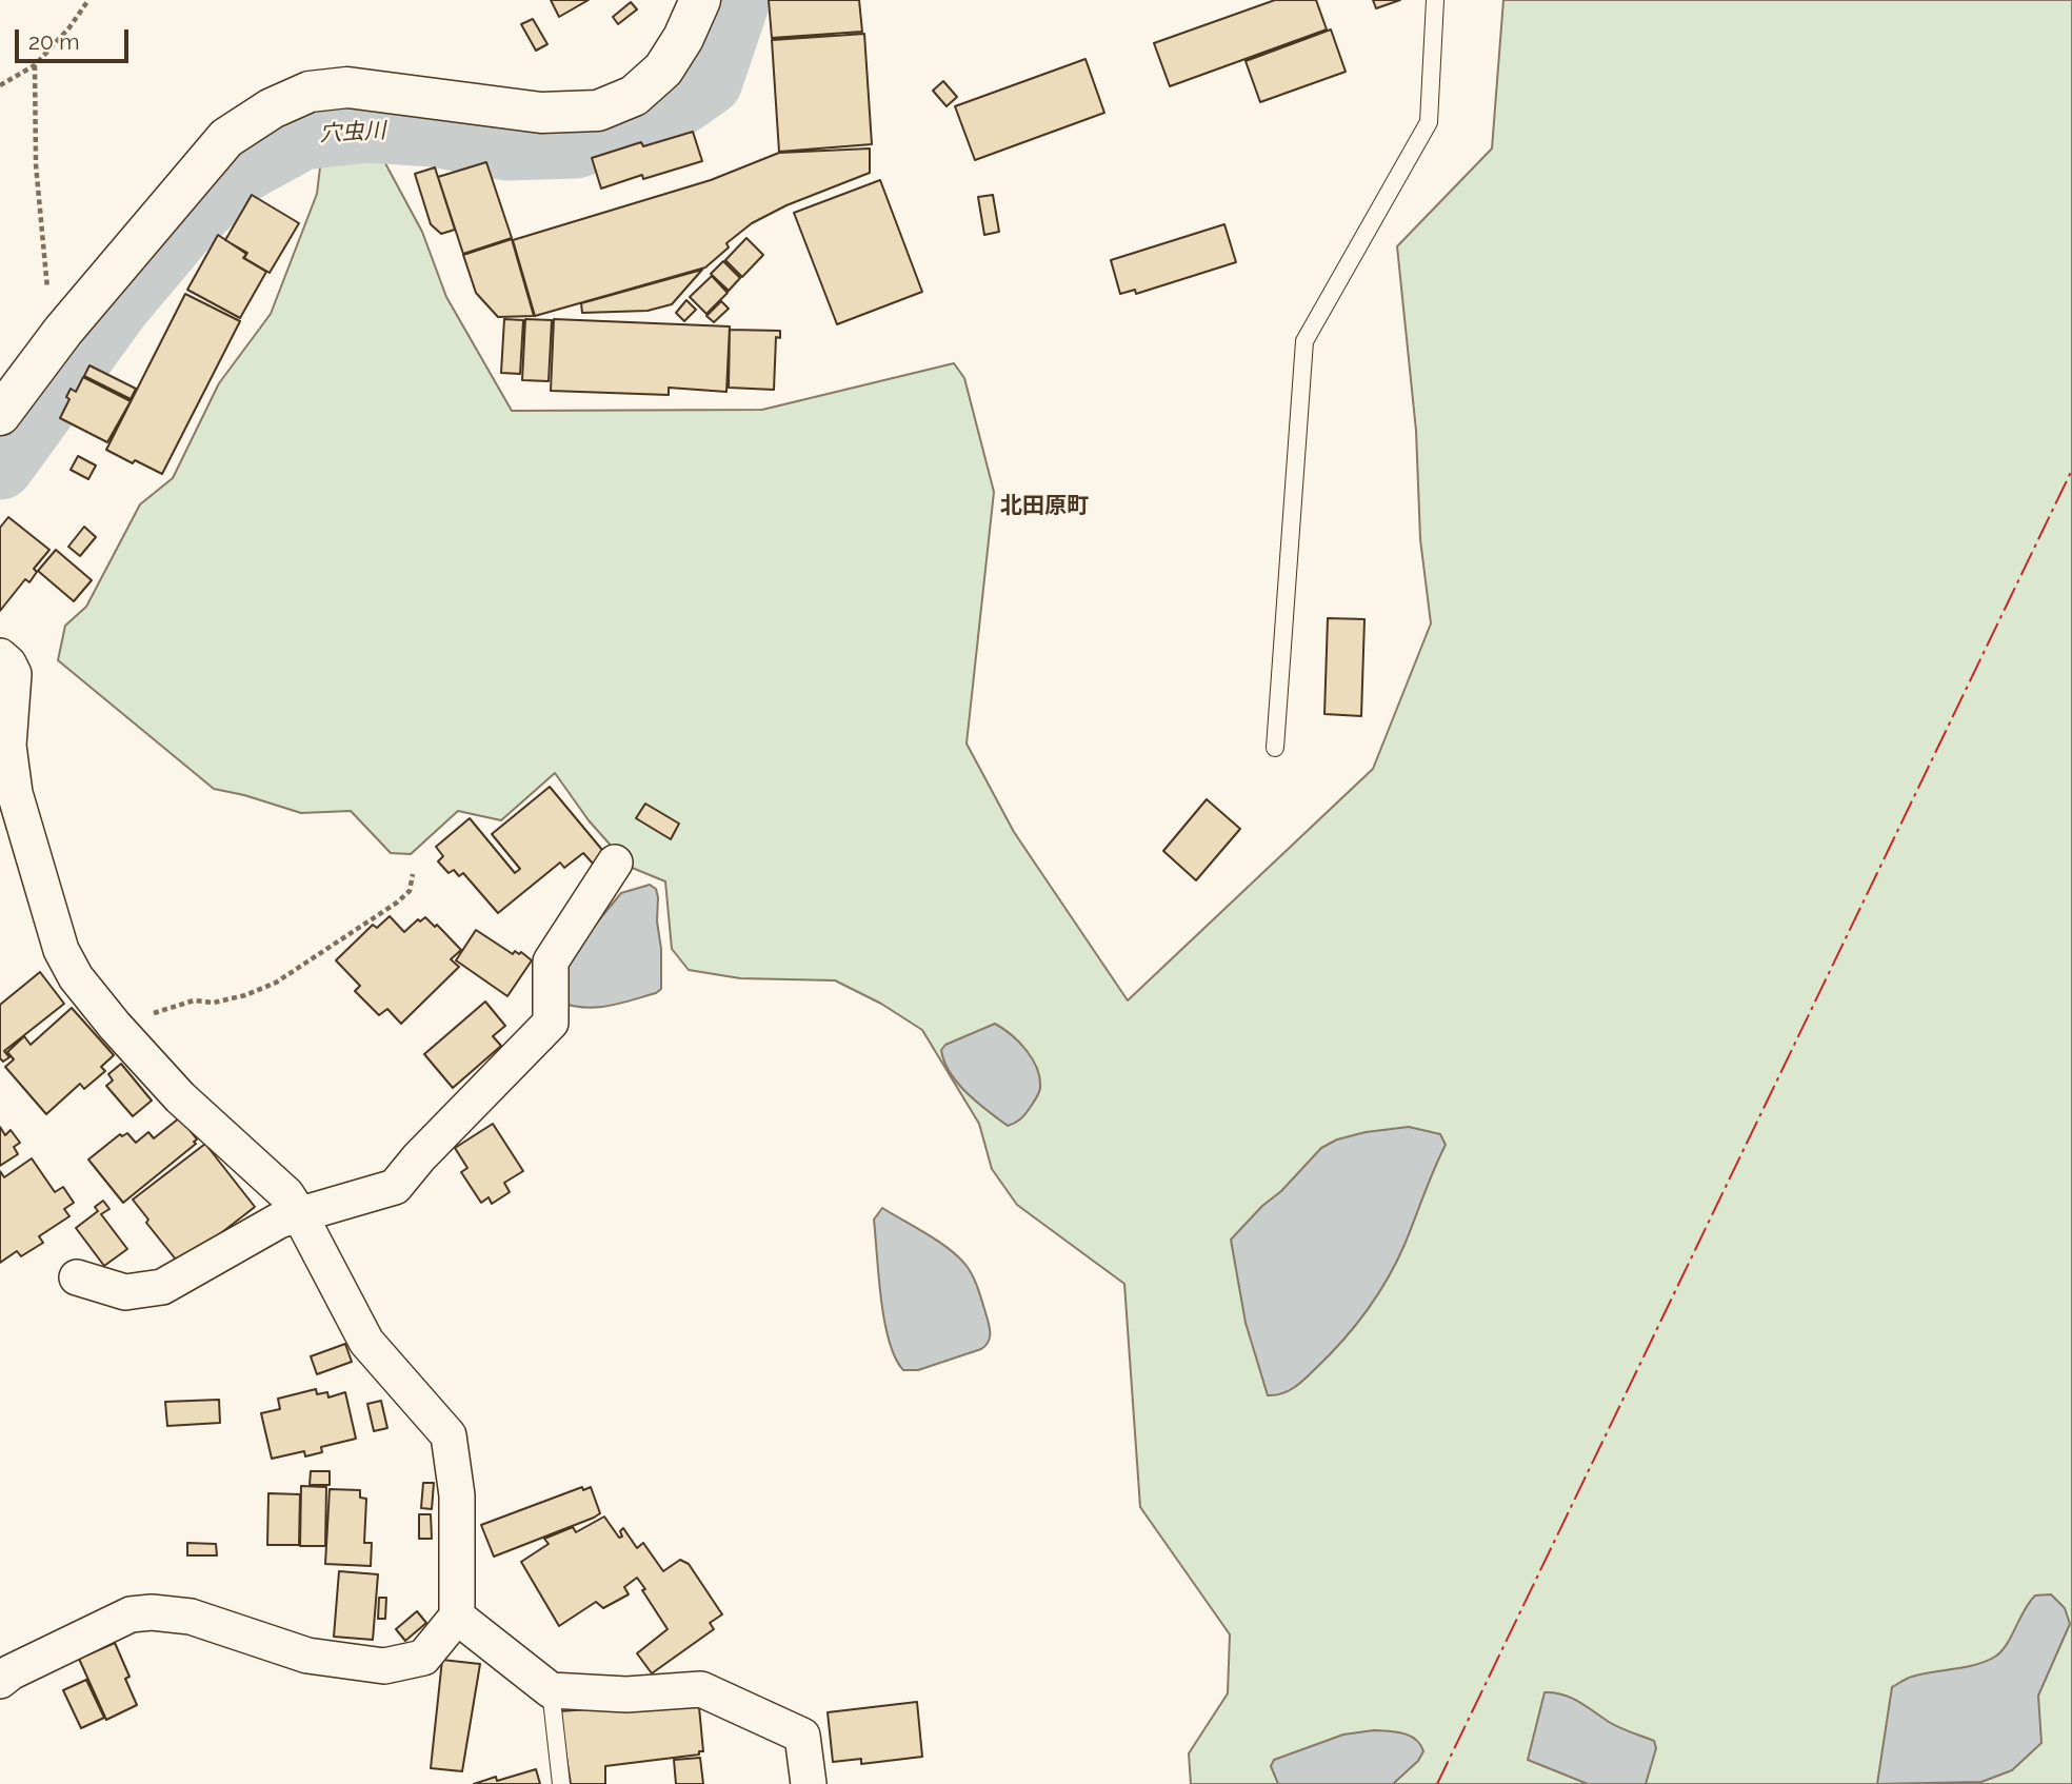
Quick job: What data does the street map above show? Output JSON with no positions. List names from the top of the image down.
{
  "districts": ["北田原町"],
  "water": ["穴虫川"],
  "scale_bar": "20 m"
}
